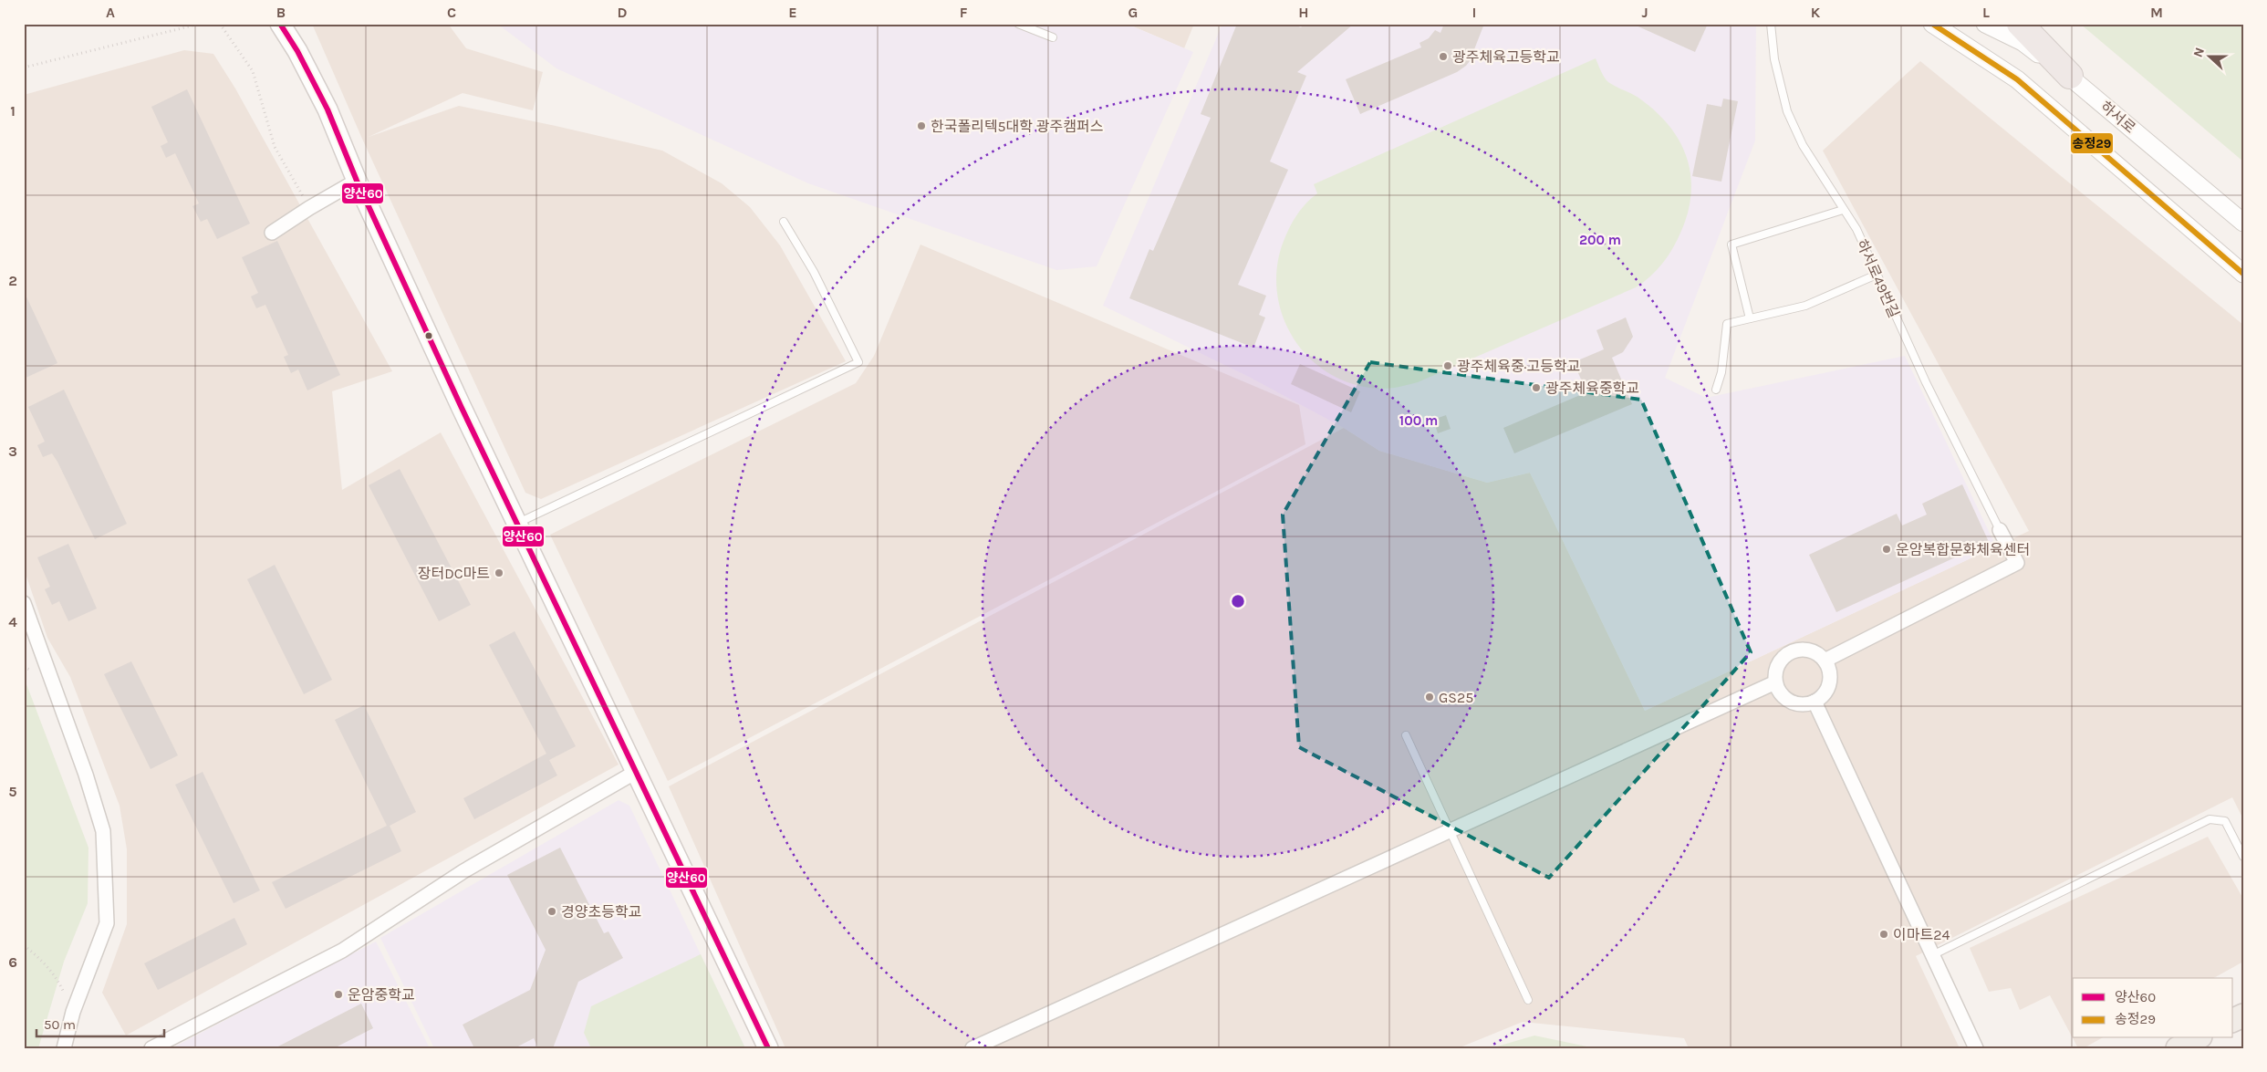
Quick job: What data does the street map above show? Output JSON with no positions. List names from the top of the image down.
{
  "streets": {
    "street": ["하서로"],
    "lane": ["하서로49번길"]
  },
  "places": [
    "광주체육고등학교",
    "한국폴리텍5대학 광주캠퍼스",
    "광주체육중·고등학교",
    "광주체육중학교",
    "운암복합문화체육센터",
    "장터DC마트",
    "GS25",
    "경양초등학교",
    "이마트24",
    "운암중학교"
  ],
  "lines": ["transit line 양산60", "transit line 송정29"],
  "legend": ["양산60", "송정29"],
  "scale_bar": "50 m",
  "north": "left",
  "grid": {
    "columns": [
      "A",
      "B",
      "C",
      "D",
      "E",
      "F",
      "G",
      "H",
      "I",
      "J",
      "K",
      "L",
      "M"
    ],
    "rows": [
      "1",
      "2",
      "3",
      "4",
      "5",
      "6"
    ]
  },
  "rings": ["200 m", "100 m"]
}
